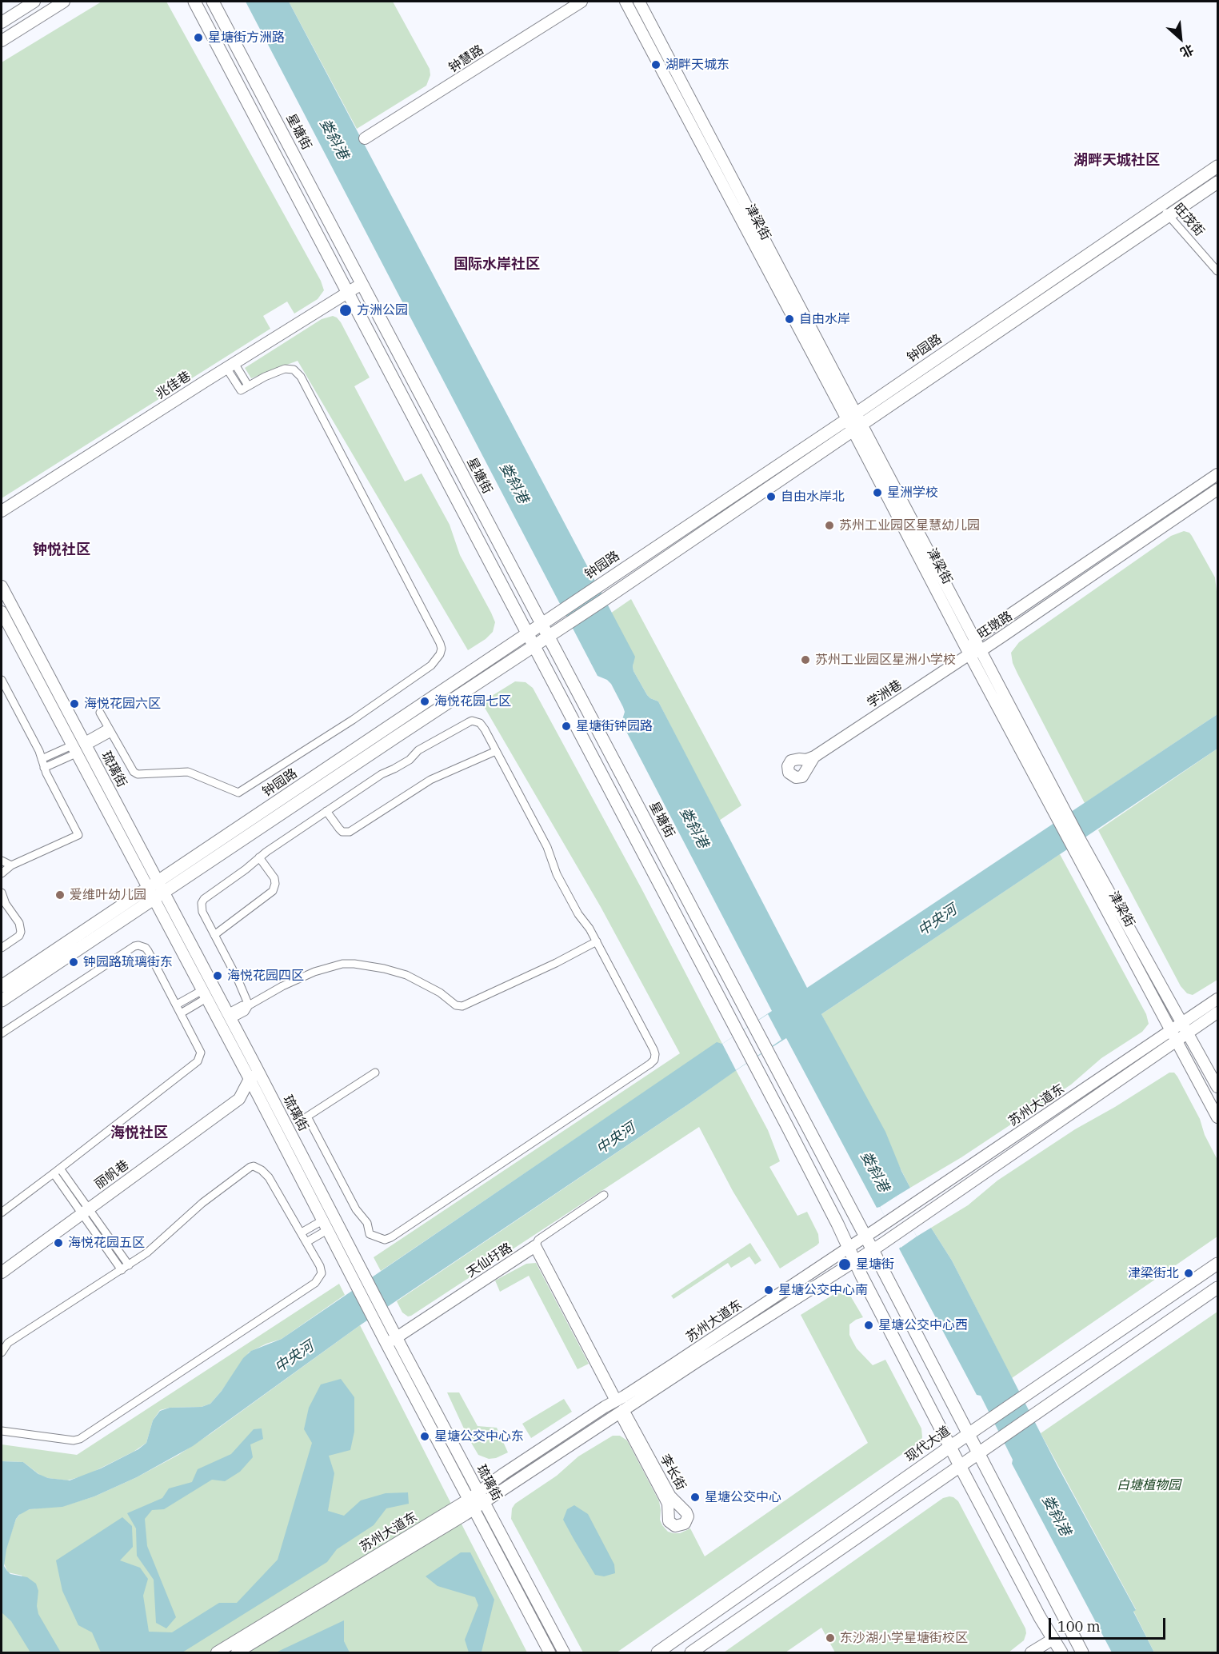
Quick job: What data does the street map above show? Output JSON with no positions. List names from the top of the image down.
{
  "streets": {
    "main road": [
      "钟慧路",
      "星塘街",
      "津梁街",
      "钟园路",
      "兆佳巷",
      "旺墩路",
      "学洲巷",
      "琉璃街",
      "苏州大道东",
      "丽帆巷",
      "天仙圩路",
      "现代大道",
      "李长街"
    ],
    "street": ["旺茂街"]
  },
  "crossings": [
    ["星塘街", "钟园路"],
    ["星塘街", "兆佳巷"],
    ["星塘街", "苏州大道东"],
    ["星塘街", "现代大道"],
    ["旺茂街", "钟园路"],
    ["津梁街", "钟园路"],
    ["津梁街", "旺墩路"],
    ["津梁街", "学洲巷"],
    ["津梁街", "苏州大道东"],
    ["钟园路", "琉璃街"],
    ["旺墩路", "学洲巷"],
    ["琉璃街", "苏州大道东"],
    ["琉璃街", "丽帆巷"],
    ["琉璃街", "天仙圩路"],
    ["苏州大道东", "李长街"]
  ],
  "districts": [
    "湖畔天城社区",
    "国际水岸社区",
    "钟悦社区",
    "海悦社区"
  ],
  "water": ["娄斜港", "中央河"],
  "parks": ["白塘植物园"],
  "places": [
    "星塘街方洲路",
    "湖畔天城东",
    "方洲公园",
    "自由水岸",
    "星洲学校",
    "自由水岸北",
    "苏州工业园区星慧幼儿园",
    "苏州工业园区星洲小学校",
    "海悦花园七区",
    "海悦花园六区",
    "星塘街钟园路",
    "爱维叶幼儿园",
    "钟园路琉璃街东",
    "海悦花园四区",
    "海悦花园五区",
    "星塘街",
    "津梁街北",
    "星塘公交中心南",
    "星塘公交中心西",
    "星塘公交中心东",
    "星塘公交中心",
    "东沙湖小学星塘街校区"
  ],
  "scale_bar": "100 m",
  "north": "bottom right"
}
